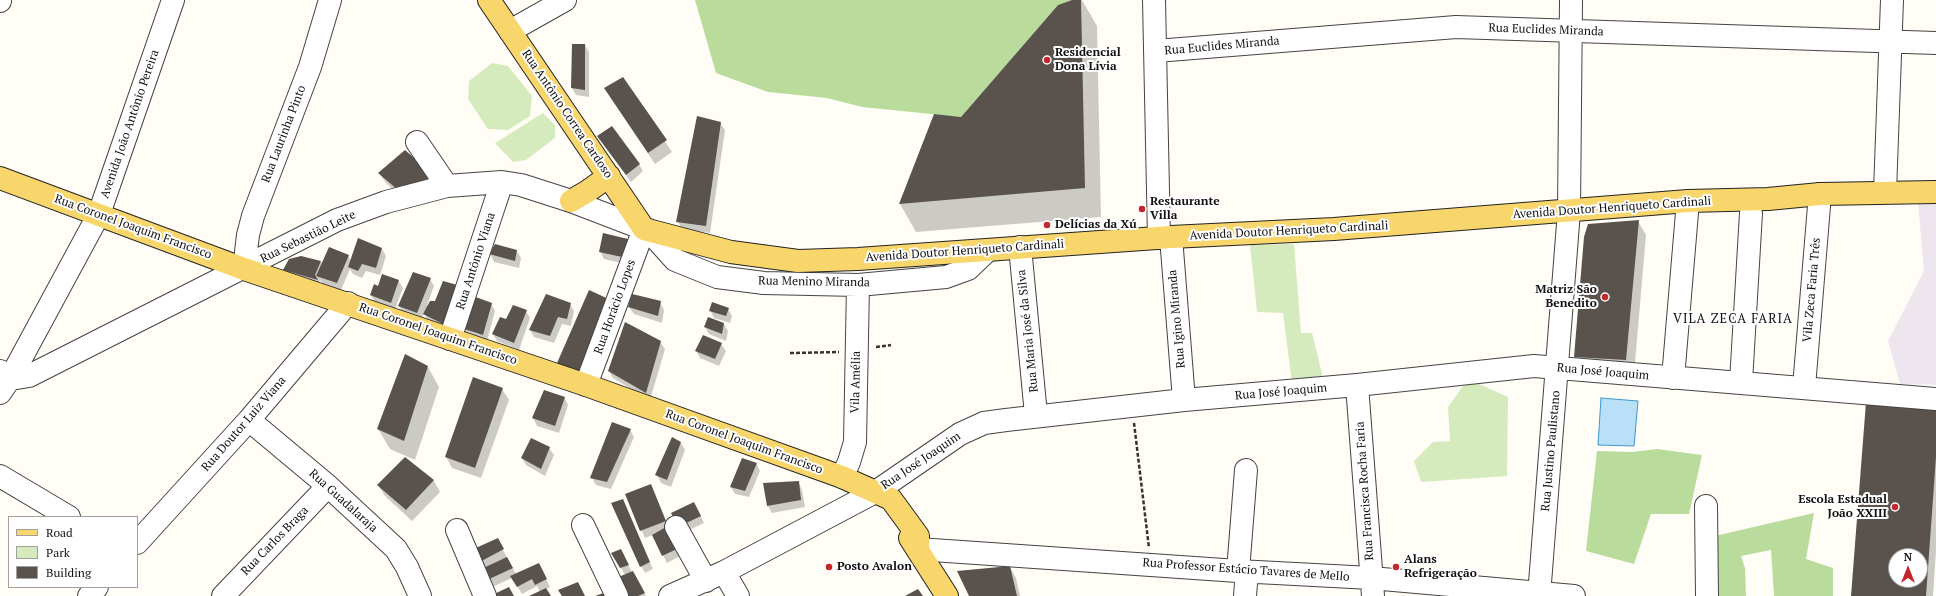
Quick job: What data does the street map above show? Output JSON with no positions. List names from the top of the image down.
{
  "streets": {
    "main road": ["Rua Antônio Correa Cardoso", "Avenida Doutor Henriqueto Cardinali", "Rua Coronel Joaquim Francisco"],
    "street": [
      "Rua Euclides Miranda",
      "Avenida João Antônio Pereira",
      "Rua Laurinha Pinto",
      "Rua Sebastião Leite",
      "Rua Antônio Viana",
      "Rua Menino Miranda",
      "Vila Zeca Faria Três",
      "Rua Horácio Lopes",
      "Rua Igino Miranda",
      "Rua Maria José da Silva",
      "Rua José Joaquim",
      "Vila Amélia",
      "Rua Doutor Luiz Viana",
      "Rua Justino Paulistano",
      "Rua Francisca Rocha Faria",
      "Rua Guadalaraja",
      "Rua Carlos Braga",
      "Rua Professor Estácio Tavares de Mello"
    ]
  },
  "crossings": [
    ["Rua Euclides Miranda", "Rua Igino Miranda"],
    ["Rua Euclides Miranda", "Rua Justino Paulistano"],
    ["Rua Antônio Correa Cardoso", "Avenida Doutor Henriqueto Cardinali"],
    ["Rua Antônio Correa Cardoso", "Rua Sebastião Leite"],
    ["Rua Antônio Correa Cardoso", "Rua Menino Miranda"],
    ["Rua Antônio Correa Cardoso", "Rua Horácio Lopes"],
    ["Avenida João Antônio Pereira", "Rua Coronel Joaquim Francisco"],
    ["Avenida João Antônio Pereira", "Rua Sebastião Leite"],
    ["Rua Laurinha Pinto", "Rua Coronel Joaquim Francisco"],
    ["Rua Laurinha Pinto", "Rua Sebastião Leite"],
    ["Avenida Doutor Henriqueto Cardinali", "Rua Sebastião Leite"],
    ["Avenida Doutor Henriqueto Cardinali", "Rua Menino Miranda"],
    ["Avenida Doutor Henriqueto Cardinali", "Vila Zeca Faria Três"],
    ["Avenida Doutor Henriqueto Cardinali", "Rua Horácio Lopes"],
    ["Avenida Doutor Henriqueto Cardinali", "Rua Igino Miranda"],
    ["Avenida Doutor Henriqueto Cardinali", "Rua Maria José da Silva"],
    ["Avenida Doutor Henriqueto Cardinali", "Rua Justino Paulistano"],
    ["Rua Coronel Joaquim Francisco", "Rua Sebastião Leite"],
    ["Rua Coronel Joaquim Francisco", "Rua Antônio Viana"],
    ["Rua Coronel Joaquim Francisco", "Rua Horácio Lopes"],
    ["Rua Coronel Joaquim Francisco", "Rua José Joaquim"],
    ["Rua Coronel Joaquim Francisco", "Vila Amélia"],
    ["Rua Coronel Joaquim Francisco", "Rua Doutor Luiz Viana"],
    ["Rua Coronel Joaquim Francisco", "Rua Professor Estácio Tavares de Mello"],
    ["Rua Sebastião Leite", "Rua Antônio Viana"],
    ["Rua Sebastião Leite", "Rua Menino Miranda"],
    ["Rua Sebastião Leite", "Rua Horácio Lopes"],
    ["Rua Menino Miranda", "Rua Horácio Lopes"],
    ["Rua Menino Miranda", "Vila Amélia"],
    ["Vila Zeca Faria Três", "Rua José Joaquim"],
    ["Rua Igino Miranda", "Rua José Joaquim"],
    ["Rua Maria José da Silva", "Rua José Joaquim"],
    ["Rua José Joaquim", "Rua Justino Paulistano"],
    ["Rua José Joaquim", "Rua Francisca Rocha Faria"],
    ["Rua Doutor Luiz Viana", "Rua Guadalaraja"],
    ["Rua Justino Paulistano", "Rua Professor Estácio Tavares de Mello"],
    ["Rua Francisca Rocha Faria", "Rua Professor Estácio Tavares de Mello"],
    ["Rua Guadalaraja", "Rua Carlos Braga"]
  ],
  "districts": ["VILA ZECA FARIA"],
  "places": [
    "Residencial Dona Lívia",
    "Restaurante Villa",
    "Delícias da Xú",
    "Matriz São Benedito",
    "Escola Estadual João XXIII",
    "Posto Avalon",
    "Alans Refrigeração"
  ],
  "legend": ["Road", "Park", "Building"],
  "north": "top"
}
